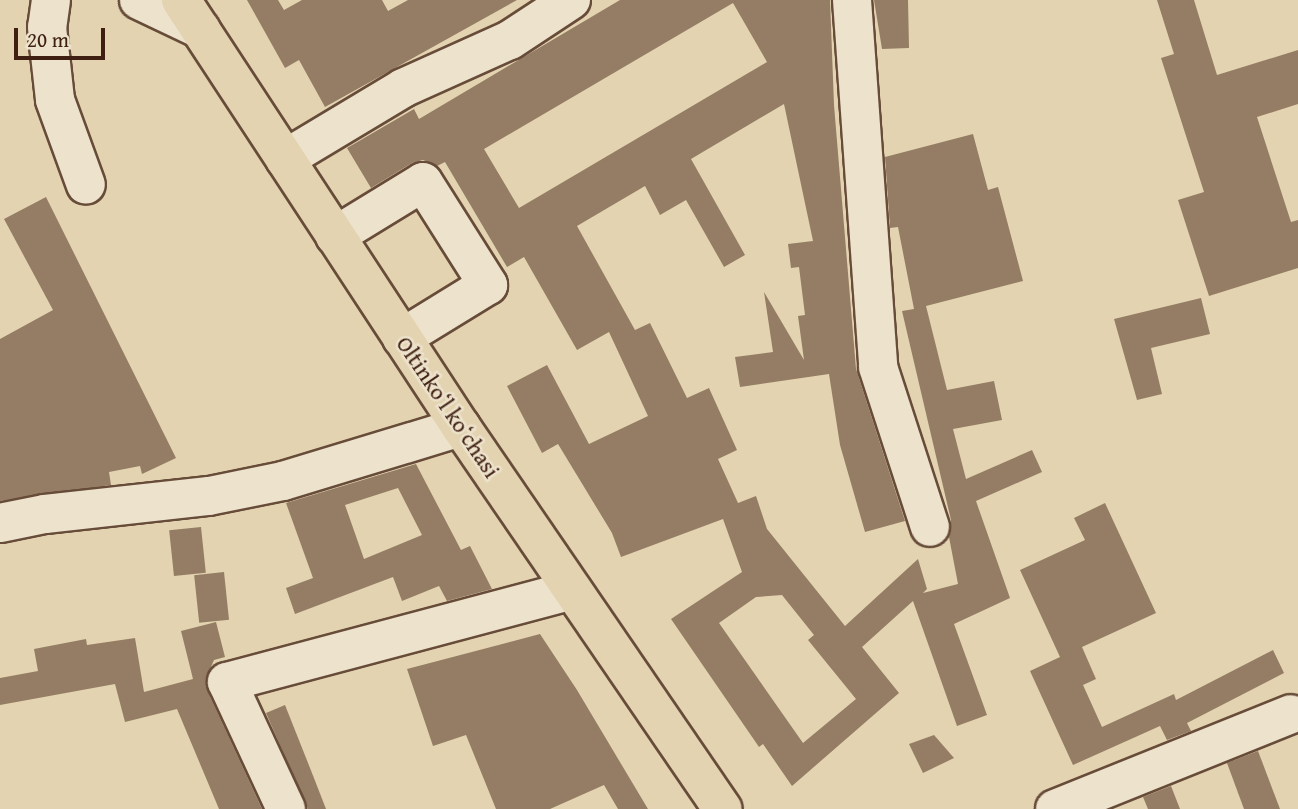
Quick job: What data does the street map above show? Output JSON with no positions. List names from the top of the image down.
{
  "streets": {
    "main road": ["Oltinkoʻl koʻchasi"]
  },
  "scale_bar": "20 m"
}
